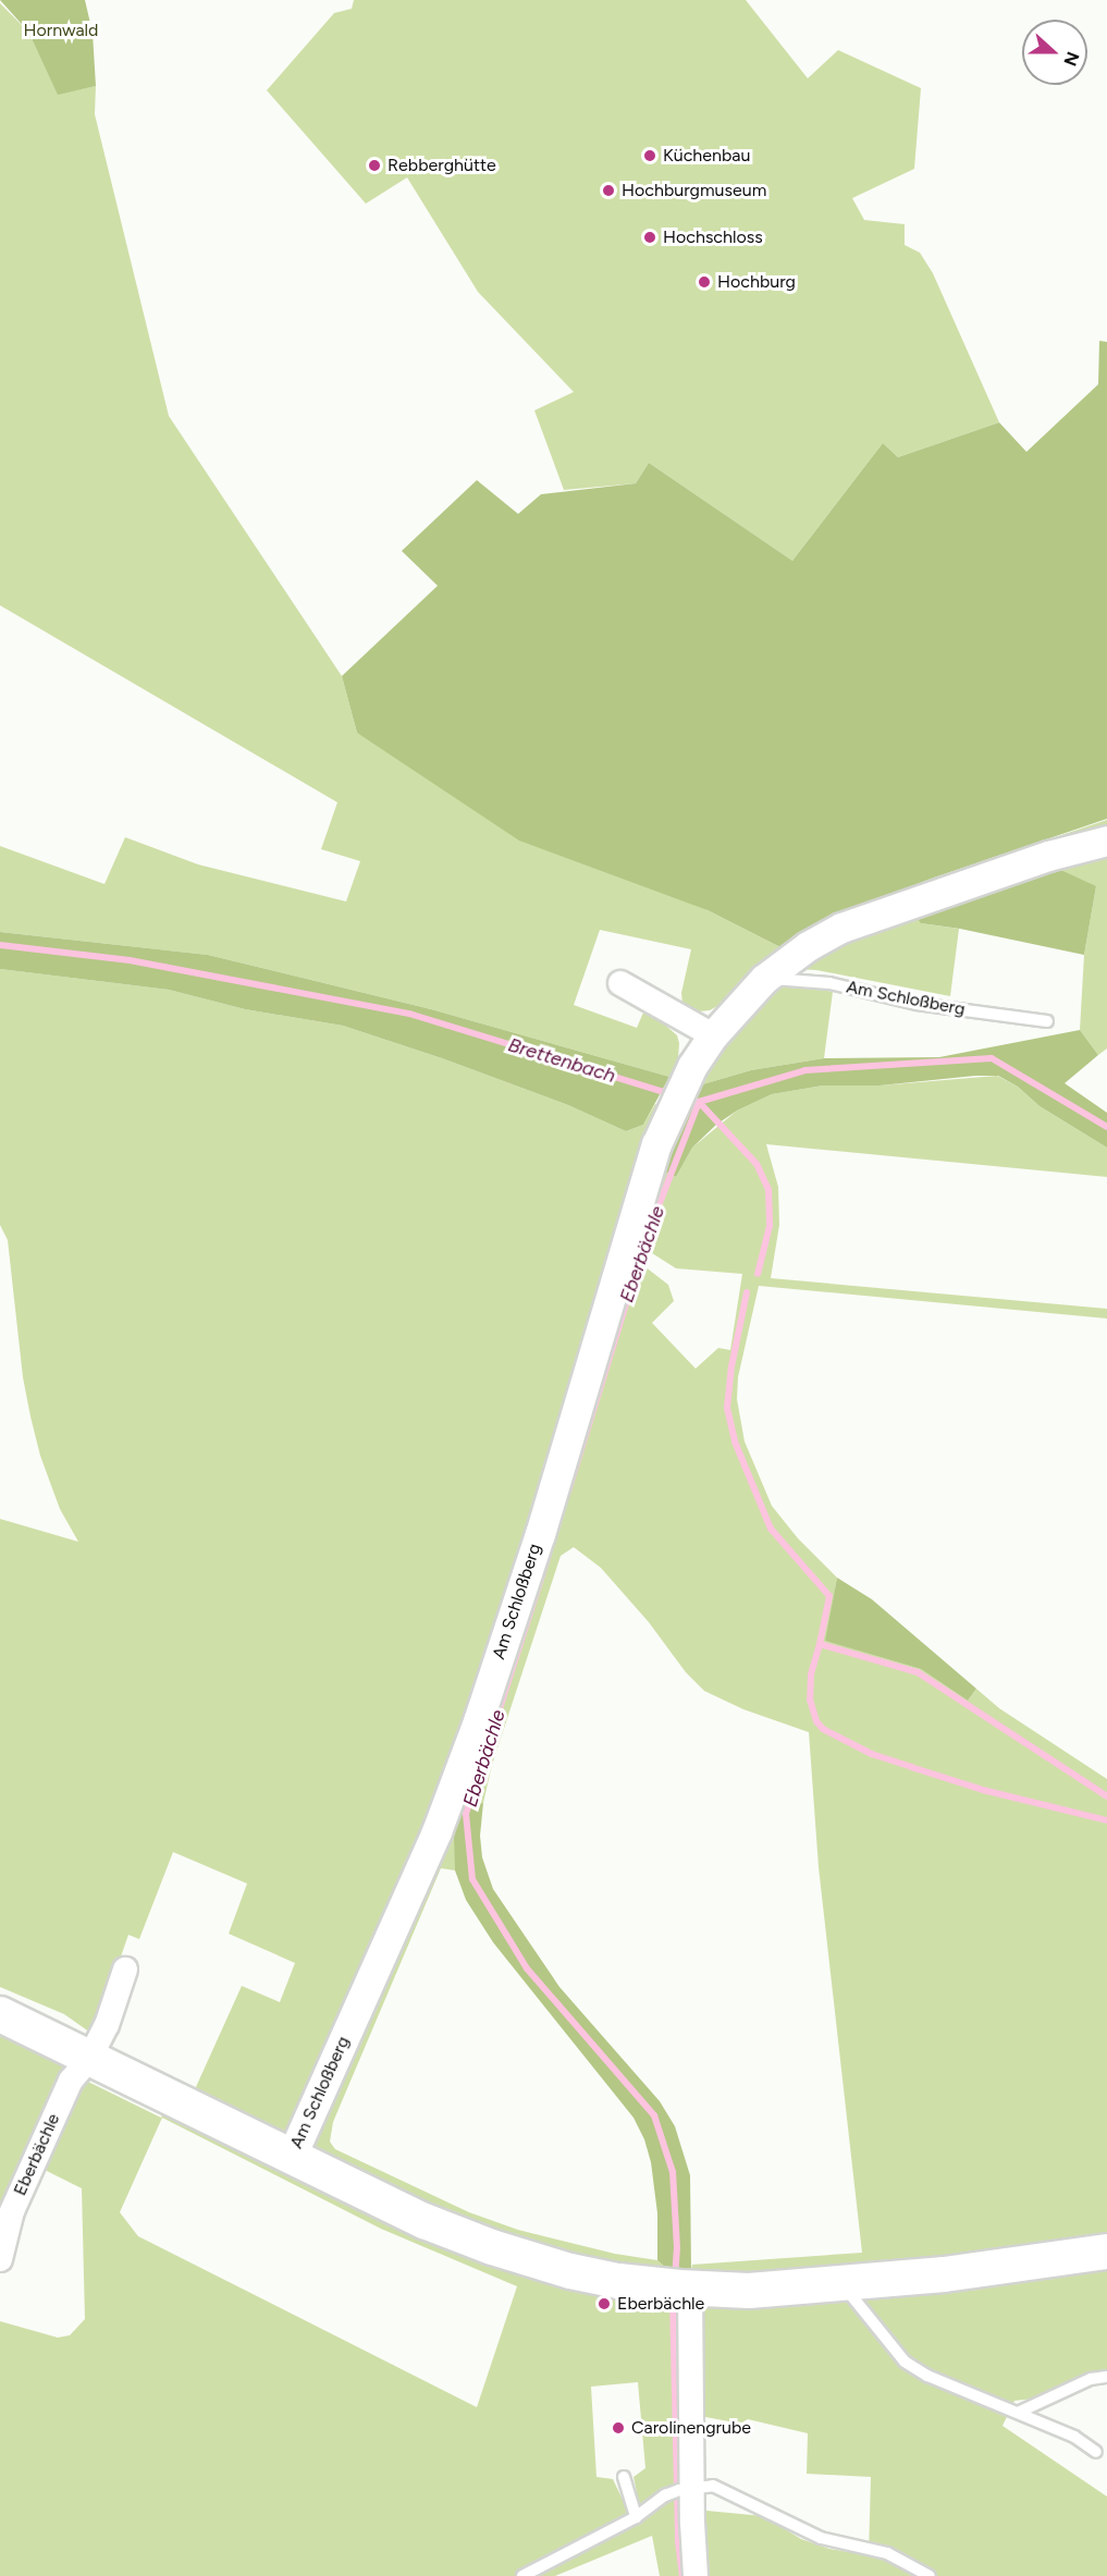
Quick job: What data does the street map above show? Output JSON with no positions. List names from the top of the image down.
{
  "streets": {
    "street": ["Am Schloßberg", "Eberbächle"]
  },
  "water": ["Brettenbach", "Eberbächle"],
  "parks": ["Hornwald"],
  "places": [
    "Küchenbau",
    "Rebberghütte",
    "Hochburgmuseum",
    "Hochschloss",
    "Hochburg",
    "Eberbächle",
    "Carolinengrube"
  ],
  "north": "right"
}
